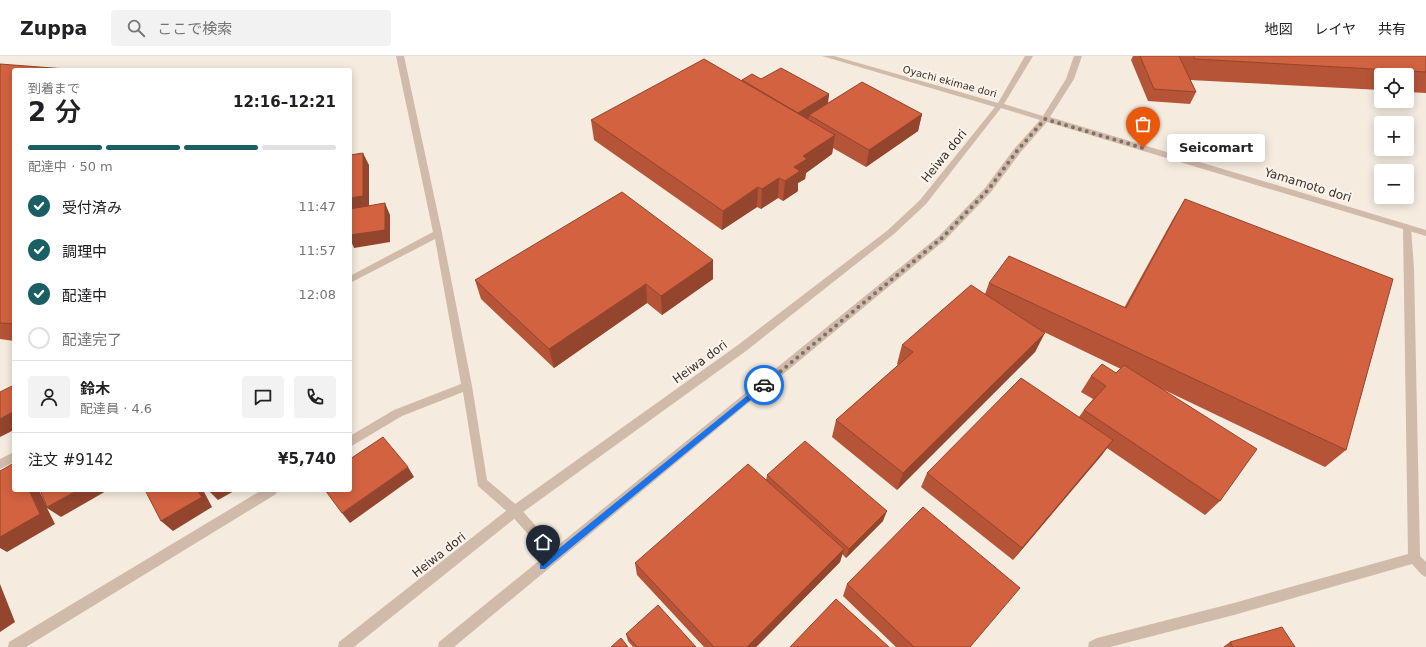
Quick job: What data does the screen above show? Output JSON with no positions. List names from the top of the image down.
{
  "streets": {
    "street": ["Oyachi ekimae dori", "Heiwa dori", "Yamamoto dori"]
  },
  "crossings": [
    ["Oyachi ekimae dori", "Heiwa dori"],
    ["Oyachi ekimae dori", "Yamamoto dori"],
    ["Heiwa dori", "Yamamoto dori"]
  ],
  "places": ["Seicomart"],
  "page": {
    "header": "Zuppa",
    "search": "ここで検索",
    "nav": ["地図", "レイヤ", "共有"],
    "map_buttons": ["+", "−"],
    "heading": ["2 分", "到着まで", "12:16–12:21"],
    "panel": [
      "鈴木",
      "配達員 · 4.6",
      "注文 #9142",
      "¥5,740"
    ],
    "bubble": "Seicomart",
    "bar": "配達中 · 50 m",
    "list": [
      ["受付済み", "11:47"],
      ["調理中", "11:57"],
      ["配達中", "12:08"],
      "配達完了"
    ]
  }
}
